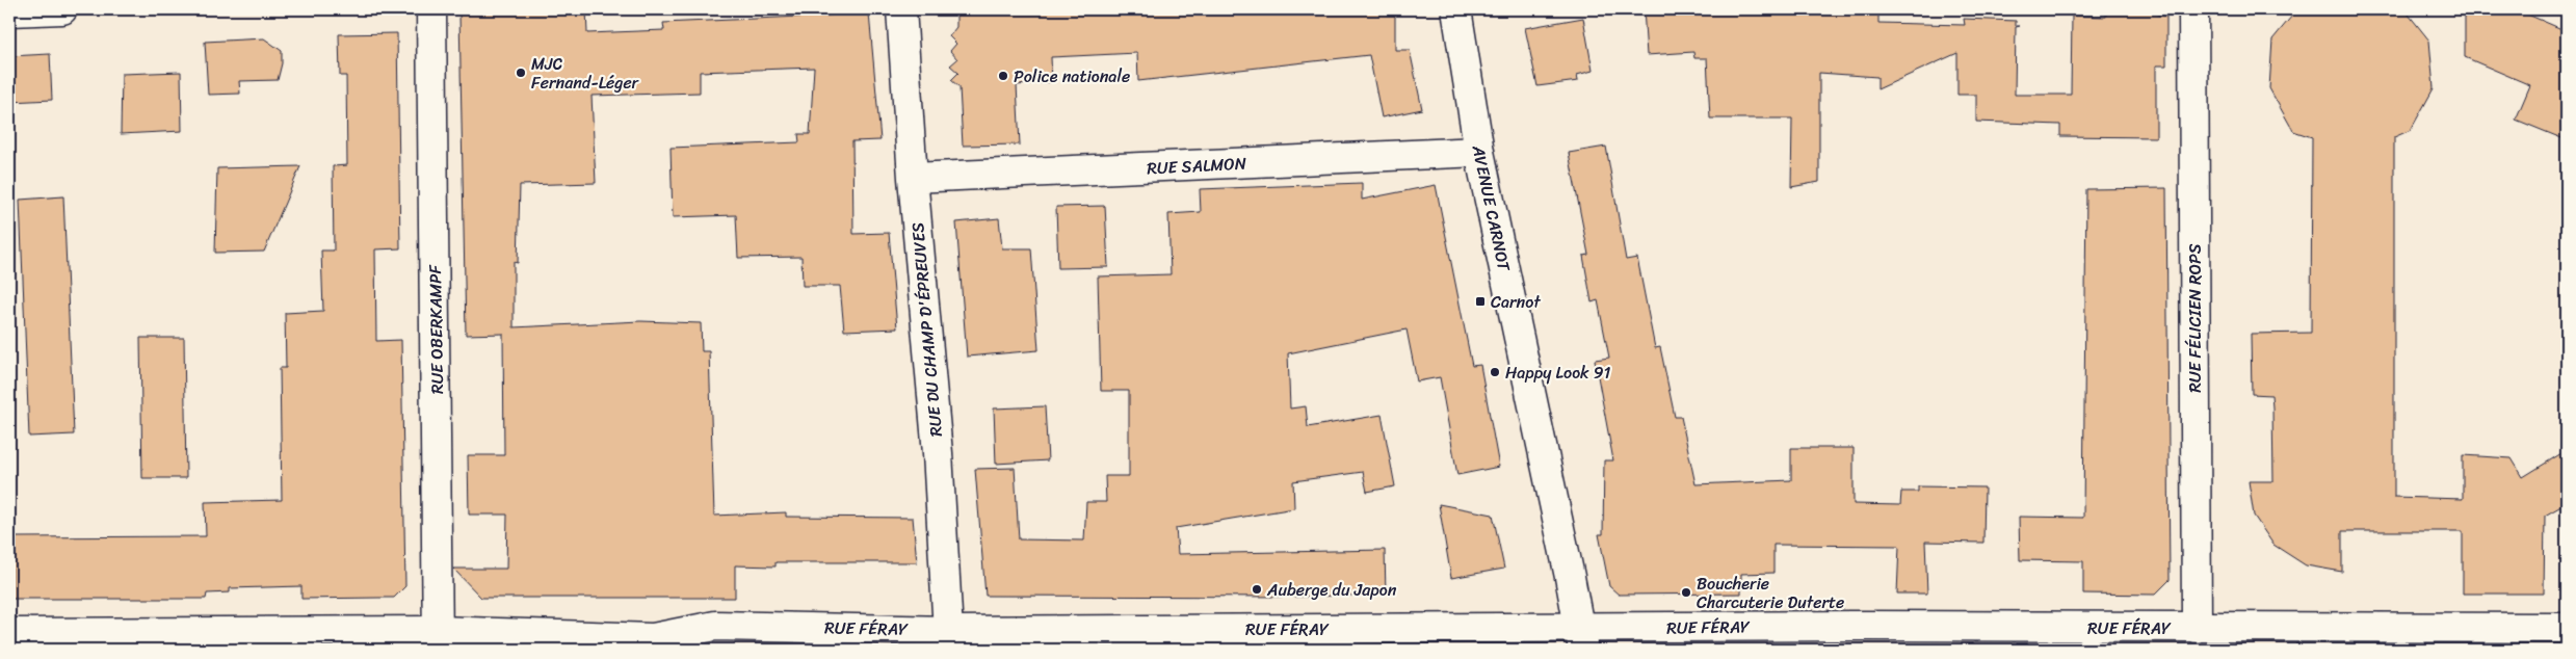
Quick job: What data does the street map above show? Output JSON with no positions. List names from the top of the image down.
{
  "streets": {
    "street": [
      "RUE SALMON",
      "AVENUE CARNOT",
      "RUE FÉLICIEN ROPS",
      "RUE OBERKAMPF",
      "RUE DU CHAMP D'ÉPREUVES",
      "RUE FÉRAY"
    ]
  },
  "crossings": [
    ["RUE SALMON", "AVENUE CARNOT"],
    ["RUE SALMON", "RUE DU CHAMP D'ÉPREUVES"],
    ["AVENUE CARNOT", "RUE FÉRAY"],
    ["RUE FÉLICIEN ROPS", "RUE FÉRAY"],
    ["RUE OBERKAMPF", "RUE FÉRAY"],
    ["RUE DU CHAMP D'ÉPREUVES", "RUE FÉRAY"]
  ],
  "places": {
    "other": [
      "MJC Fernand-Léger",
      "Police nationale",
      "Happy Look 91",
      "Auberge du Japon",
      "Boucherie Charcuterie Duterte"
    ],
    "transit": ["Carnot"]
  }
}
